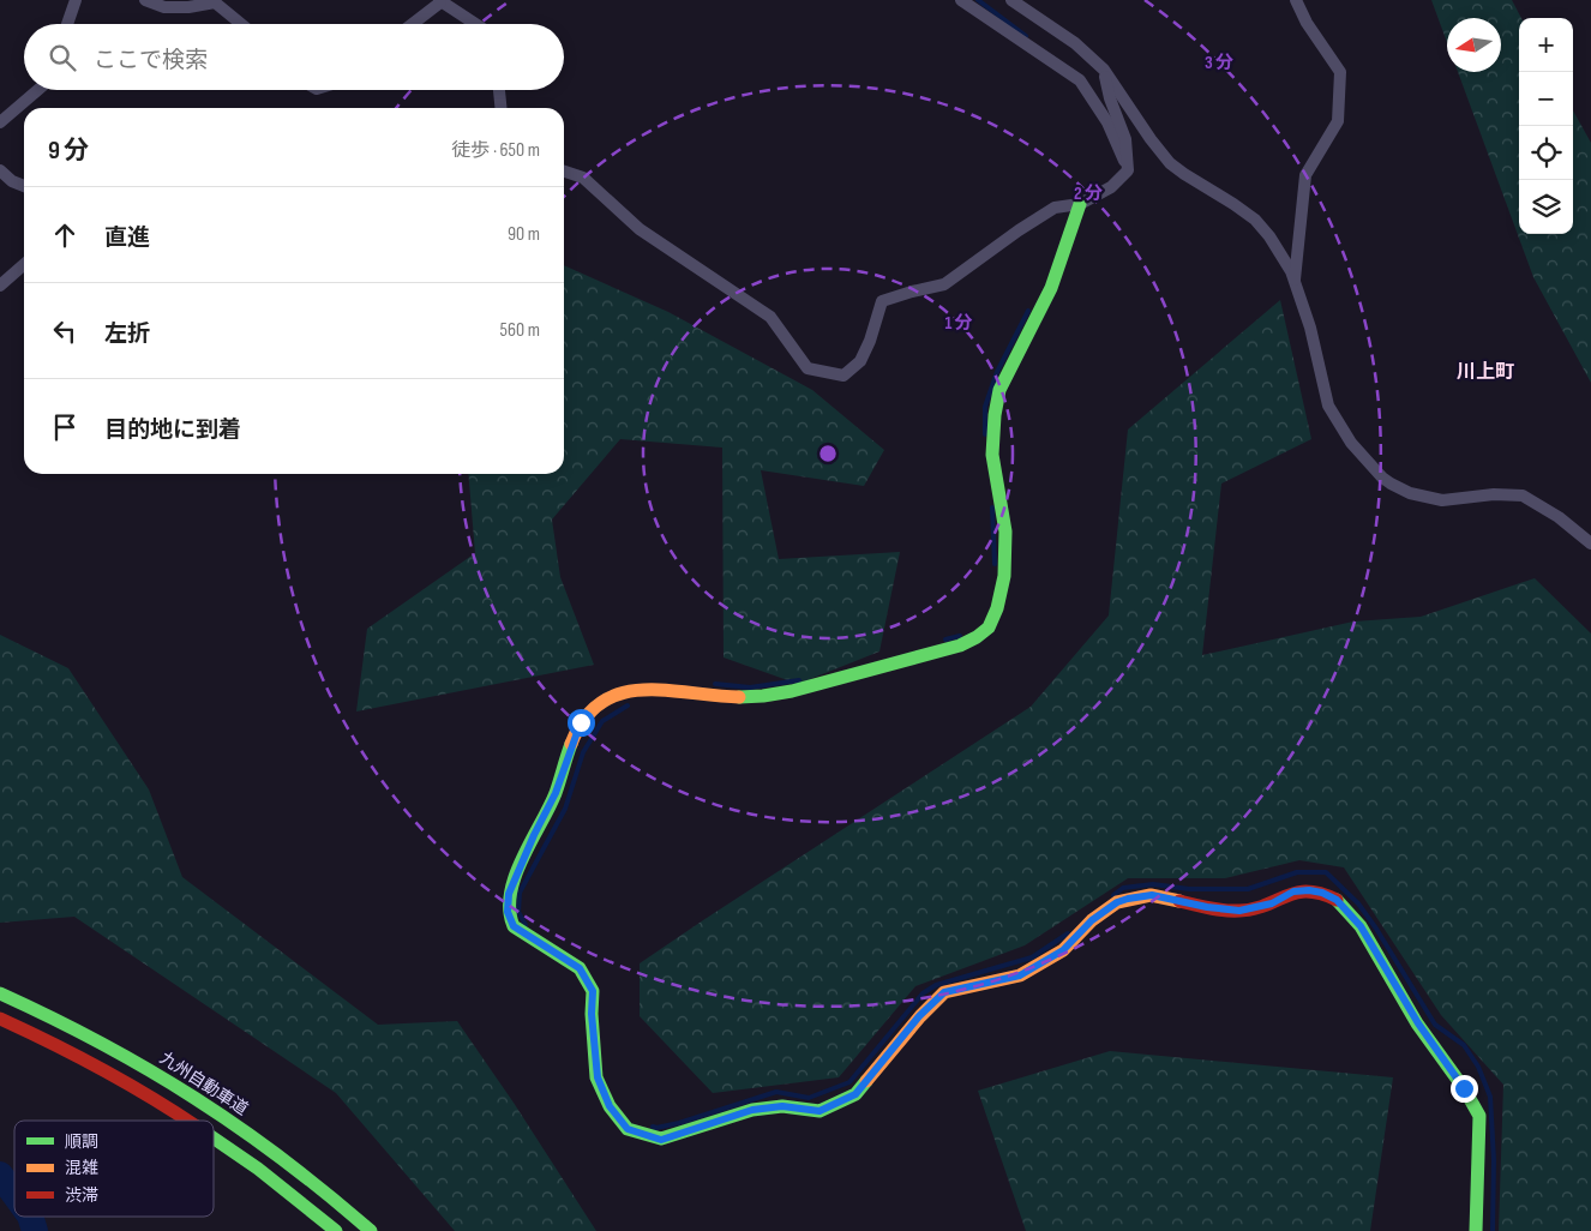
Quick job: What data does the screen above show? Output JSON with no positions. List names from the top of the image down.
{
  "streets": {
    "main road": ["九州自動車道"]
  },
  "districts": ["川上町"],
  "legend": ["順調", "混雑", "渋滞"],
  "north": "left",
  "page": {
    "map_buttons": ["+", "−"],
    "search": "ここで検索",
    "heading": ["9 分", "徒歩 · 650 m"],
    "list": [
      ["直進", "90 m"],
      ["左折", "560 m"],
      "目的地に到着"
    ]
  },
  "rings": ["3 分", "2 分", "1 分"]
}
